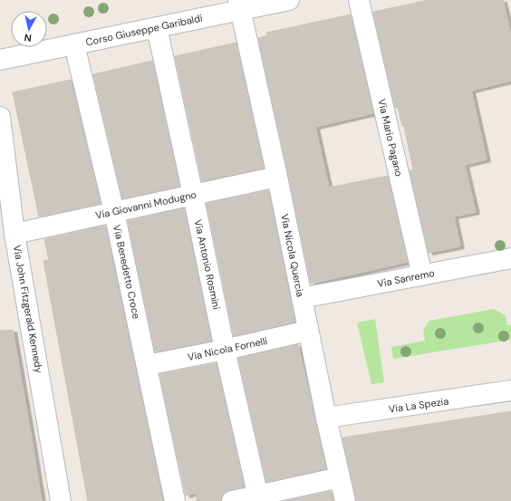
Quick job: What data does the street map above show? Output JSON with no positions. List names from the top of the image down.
{
  "streets": {
    "street": [
      "Corso Giuseppe Garibaldi",
      "Via Mario Pagano",
      "Via Giovanni Modugno",
      "Via Nicola Quercia",
      "Via Antonio Rosmini",
      "Via Benedetto Croce",
      "Via Sanremo",
      "Via John Fitzgerald Kennedy",
      "Via Nicola Fornelli",
      "Via La Spezia"
    ]
  },
  "crossings": [
    ["Corso Giuseppe Garibaldi", "Via Nicola Quercia"],
    ["Corso Giuseppe Garibaldi", "Via Antonio Rosmini"],
    ["Corso Giuseppe Garibaldi", "Via Benedetto Croce"],
    ["Via Mario Pagano", "Via Sanremo"],
    ["Via Giovanni Modugno", "Via Nicola Quercia"],
    ["Via Giovanni Modugno", "Via Antonio Rosmini"],
    ["Via Giovanni Modugno", "Via Benedetto Croce"],
    ["Via Giovanni Modugno", "Via John Fitzgerald Kennedy"],
    ["Via Nicola Quercia", "Via Sanremo"],
    ["Via Nicola Quercia", "Via Nicola Fornelli"],
    ["Via Nicola Quercia", "Via La Spezia"],
    ["Via Antonio Rosmini", "Via Nicola Fornelli"],
    ["Via Benedetto Croce", "Via Nicola Fornelli"]
  ],
  "north": "bottom"
}
